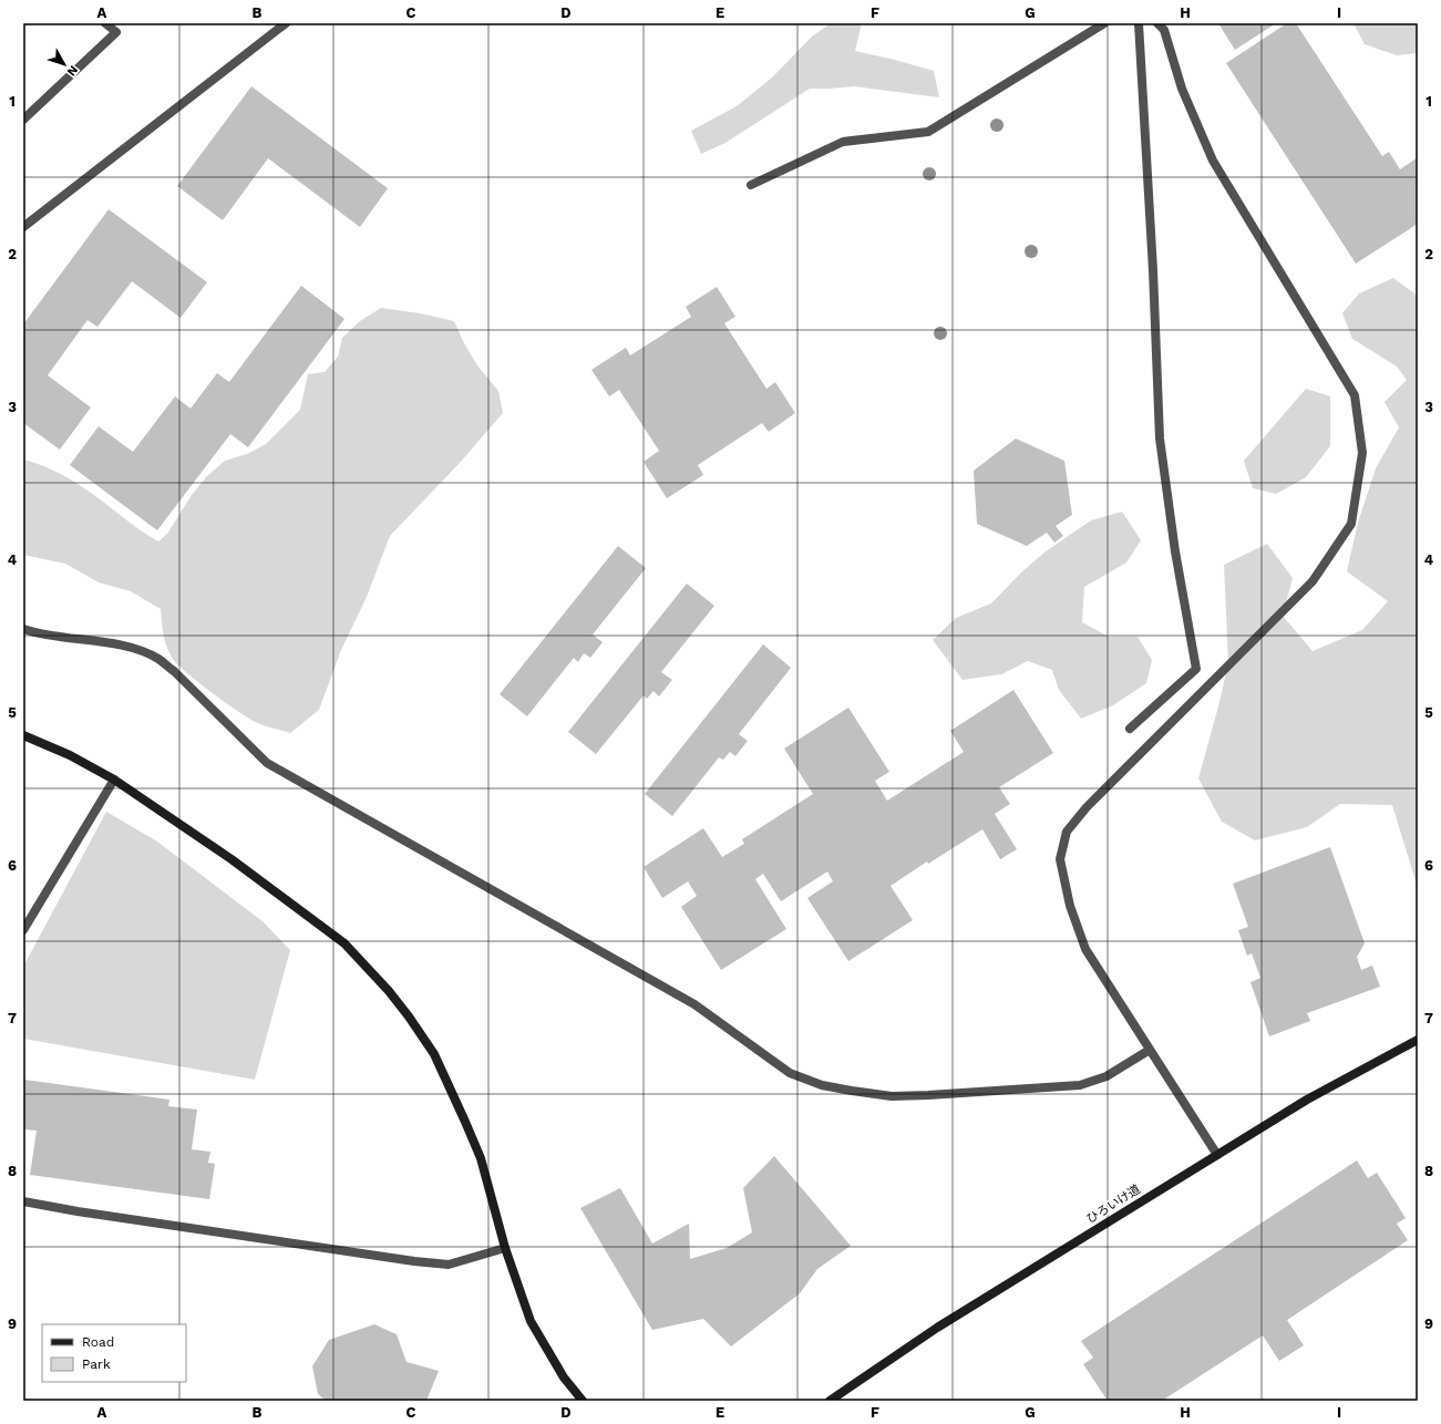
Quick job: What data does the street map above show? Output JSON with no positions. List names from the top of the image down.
{
  "streets": {
    "street": ["ひろいけ道"]
  },
  "legend": ["Road", "Park"],
  "north": "bottom right",
  "grid": {
    "columns": [
      "A",
      "B",
      "C",
      "D",
      "E",
      "F",
      "G",
      "H",
      "I"
    ],
    "rows": [
      "1",
      "2",
      "3",
      "4",
      "5",
      "6",
      "7",
      "8",
      "9"
    ]
  }
}
